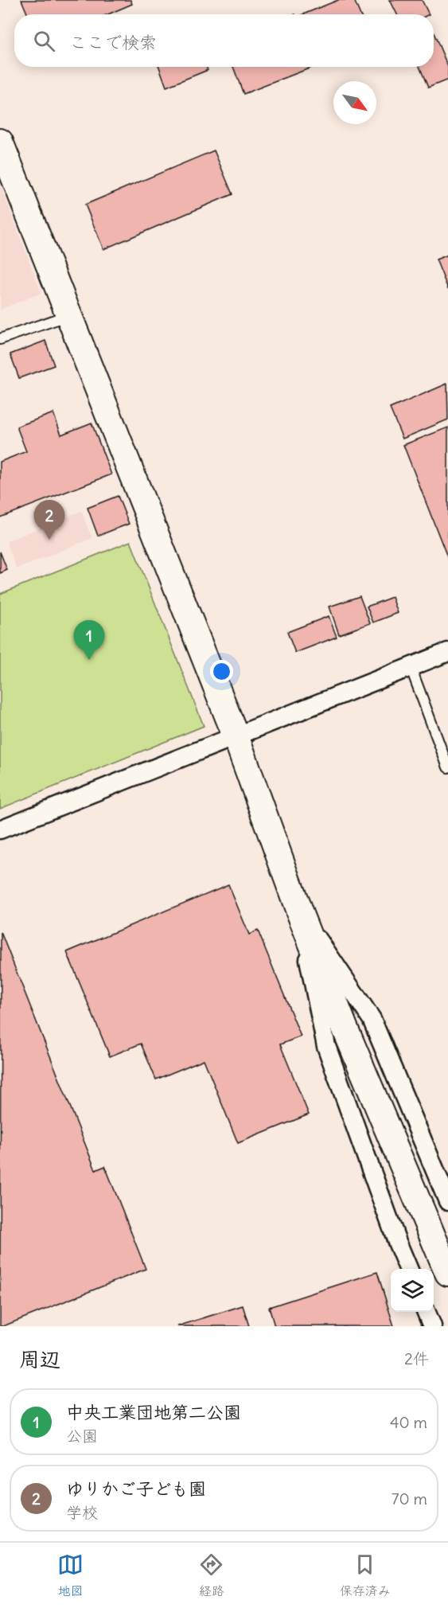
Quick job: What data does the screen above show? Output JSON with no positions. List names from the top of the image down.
{
  "north": "bottom right",
  "page": {
    "search": "ここで検索",
    "pins": ["2", "1"],
    "heading": ["周辺", "2件"],
    "list": [
      {
        "mark": "1",
        "name": "中央工業団地第二公園",
        "note": "公園",
        "value": "40 m"
      },
      {
        "mark": "2",
        "name": "ゆりかご子ども園",
        "note": "学校",
        "value": "70 m"
      }
    ],
    "nav": ["地図", "経路", "保存済み"]
  }
}
